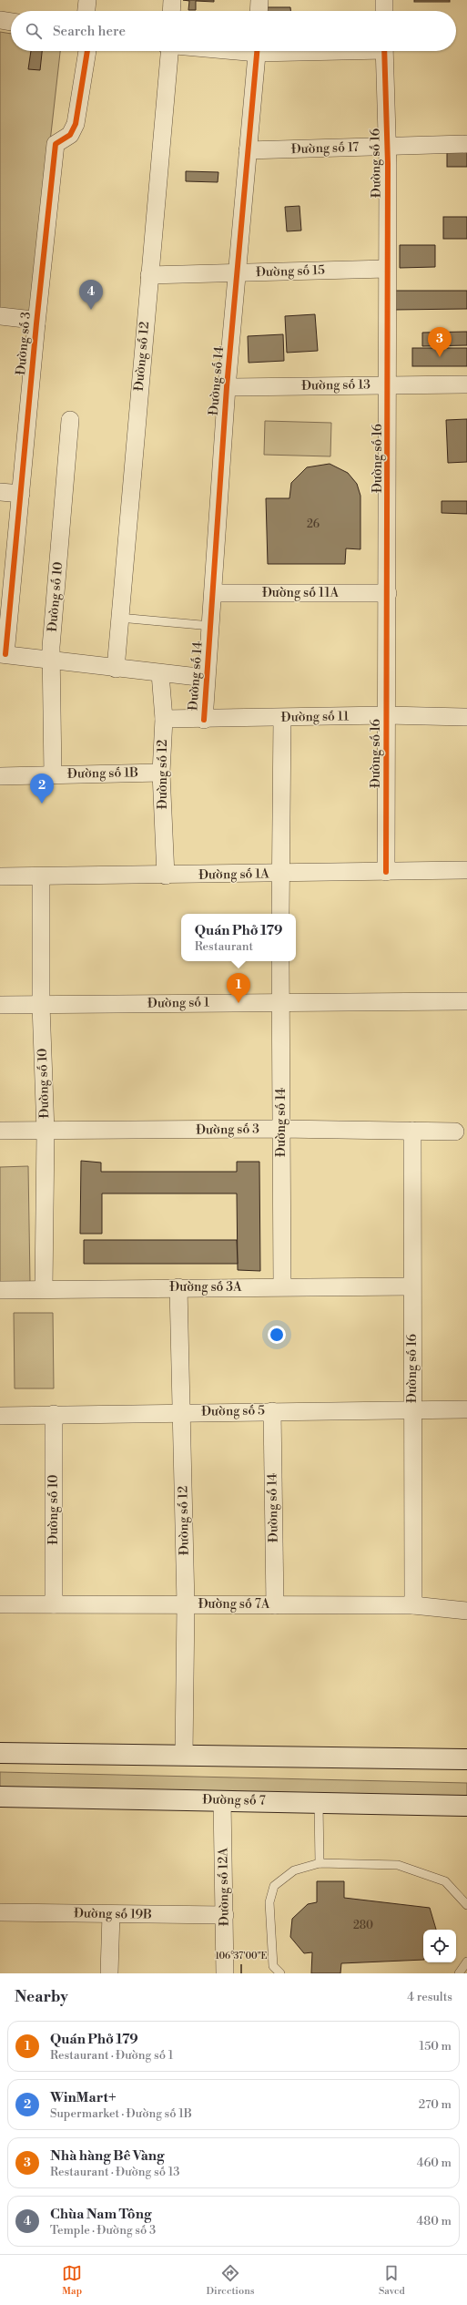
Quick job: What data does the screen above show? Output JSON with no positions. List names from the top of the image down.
{
  "streets": {
    "main road": ["Đường số 7"],
    "street": [
      "Đường số 17",
      "Đường số 16",
      "Đường số 15",
      "Đường số 3",
      "Đường số 12",
      "Đường số 14",
      "Đường số 13",
      "Đường số 11A",
      "Đường số 10",
      "Đường số 11",
      "Đường số 1B",
      "Đường số 1A",
      "Đường số 1",
      "Đường số 3A",
      "Đường số 5",
      "Đường số 7A",
      "Đường số 12A",
      "Đường số 19B"
    ]
  },
  "crossings": [
    ["Đường số 17", "Đường số 16"],
    ["Đường số 17", "Đường số 14"],
    ["Đường số 16", "Đường số 15"],
    ["Đường số 16", "Đường số 3"],
    ["Đường số 16", "Đường số 13"],
    ["Đường số 16", "Đường số 11A"],
    ["Đường số 16", "Đường số 11"],
    ["Đường số 16", "Đường số 1A"],
    ["Đường số 16", "Đường số 3A"],
    ["Đường số 16", "Đường số 5"],
    ["Đường số 16", "Đường số 7A"],
    ["Đường số 15", "Đường số 12"],
    ["Đường số 15", "Đường số 14"],
    ["Đường số 3", "Đường số 14"],
    ["Đường số 3", "Đường số 10"],
    ["Đường số 12", "Đường số 11"],
    ["Đường số 12", "Đường số 1B"],
    ["Đường số 12", "Đường số 1A"],
    ["Đường số 12", "Đường số 3A"],
    ["Đường số 12", "Đường số 5"],
    ["Đường số 12", "Đường số 7A"],
    ["Đường số 14", "Đường số 13"],
    ["Đường số 14", "Đường số 11A"],
    ["Đường số 14", "Đường số 11"],
    ["Đường số 14", "Đường số 1"],
    ["Đường số 14", "Đường số 3A"],
    ["Đường số 14", "Đường số 5"],
    ["Đường số 14", "Đường số 7A"],
    ["Đường số 10", "Đường số 1B"],
    ["Đường số 10", "Đường số 1A"],
    ["Đường số 10", "Đường số 1"],
    ["Đường số 10", "Đường số 3A"],
    ["Đường số 10", "Đường số 5"],
    ["Đường số 10", "Đường số 7A"],
    ["Đường số 7", "Đường số 12A"],
    ["Đường số 12A", "Đường số 19B"]
  ],
  "house_numbers": ["26", "280"],
  "page": {
    "search": "Search here",
    "pins": [
      "4",
      "3",
      "2",
      "1"
    ],
    "popup": ["Quán Phở 179", "Restaurant"],
    "heading": ["Nearby", "4 results"],
    "list": [
      {
        "mark": "1",
        "name": "Quán Phở 179",
        "note": "Restaurant · Đường số 1",
        "value": "150 m"
      },
      {
        "mark": "2",
        "name": "WinMart+",
        "note": "Supermarket · Đường số 1B",
        "value": "270 m"
      },
      {
        "mark": "3",
        "name": "Nhà hàng Bê Vàng",
        "note": "Restaurant · Đường số 13",
        "value": "460 m"
      },
      {
        "mark": "4",
        "name": "Chùa Nam Tông",
        "note": "Temple · Đường số 3",
        "value": "480 m"
      }
    ],
    "nav": ["Map", "Directions", "Saved"]
  },
  "coordinates": ["106°37'00\"E"]
}
